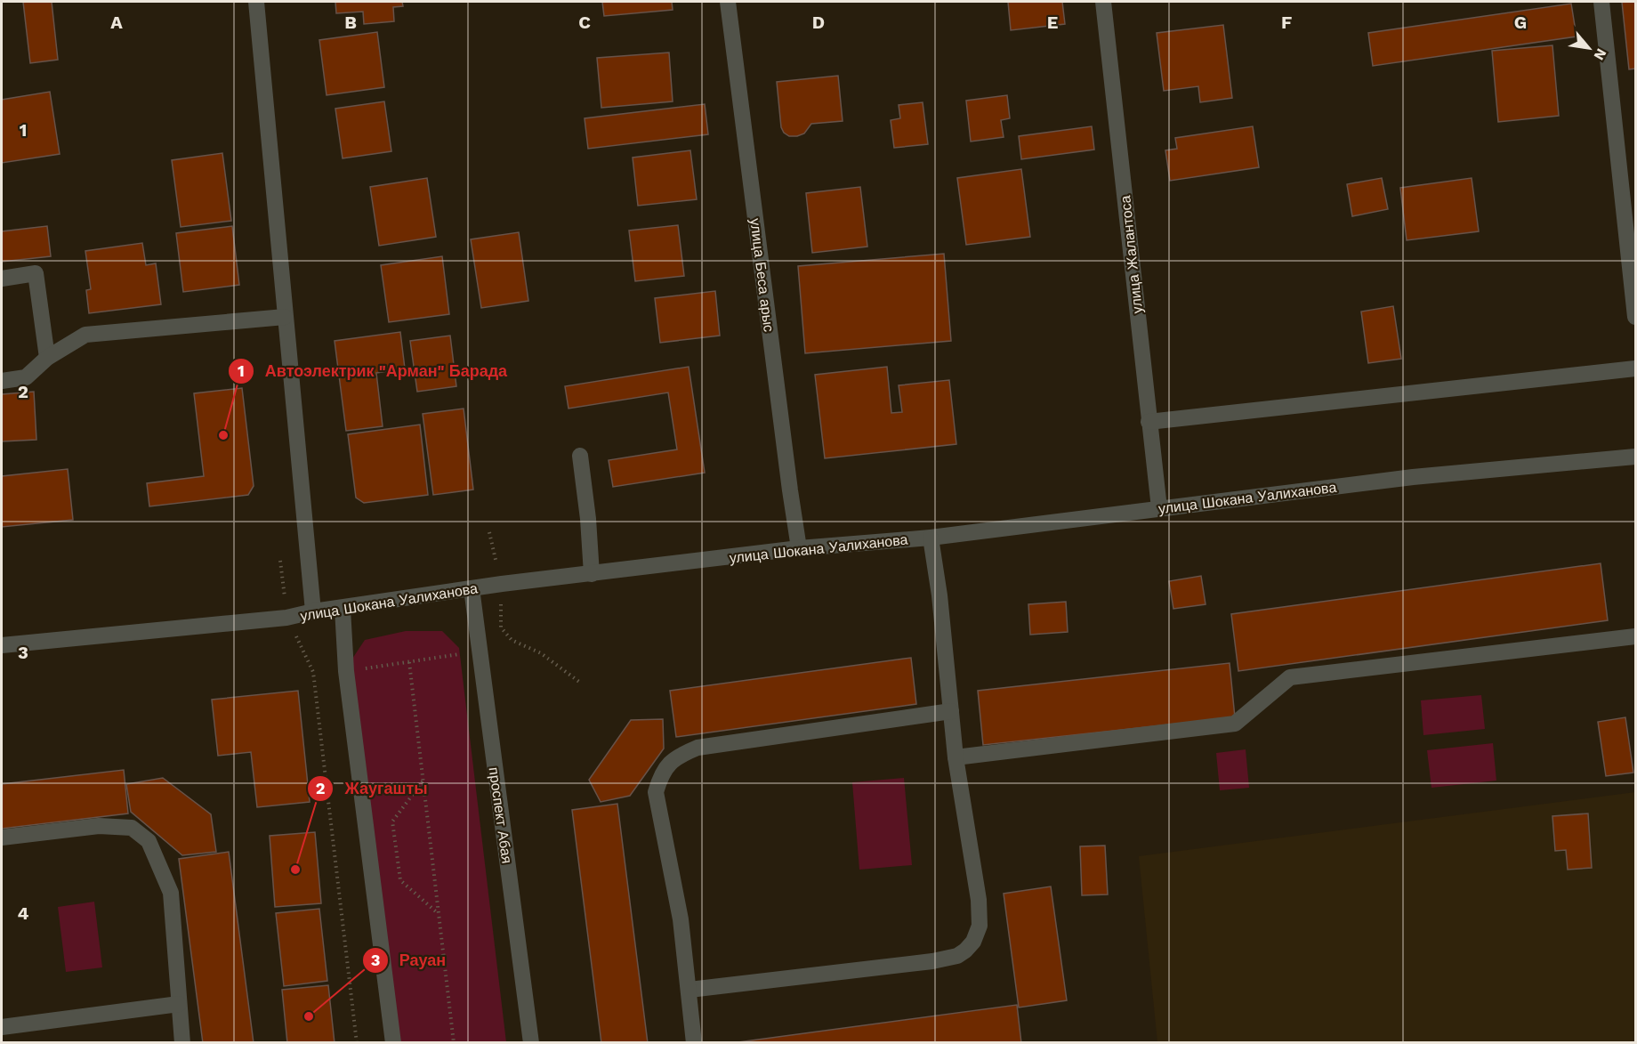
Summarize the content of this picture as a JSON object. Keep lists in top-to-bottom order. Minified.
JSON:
{"streets":{"street":["улица Жалантоса","улица Беса арыс","улица Шокана Уалиханова","проспект Абая"]},"crossings":[["улица Жалантоса","улица Шокана Уалиханова"],["улица Беса арыс","улица Шокана Уалиханова"],["улица Шокана Уалиханова","проспект Абая"]],"places":["Автоэлектрик \"Арман\" Барада","Жаугашты","Рауан"],"north":"bottom right","grid":{"columns":["A","B","C","D","E","F","G"],"rows":["1","2","3","4"]}}
